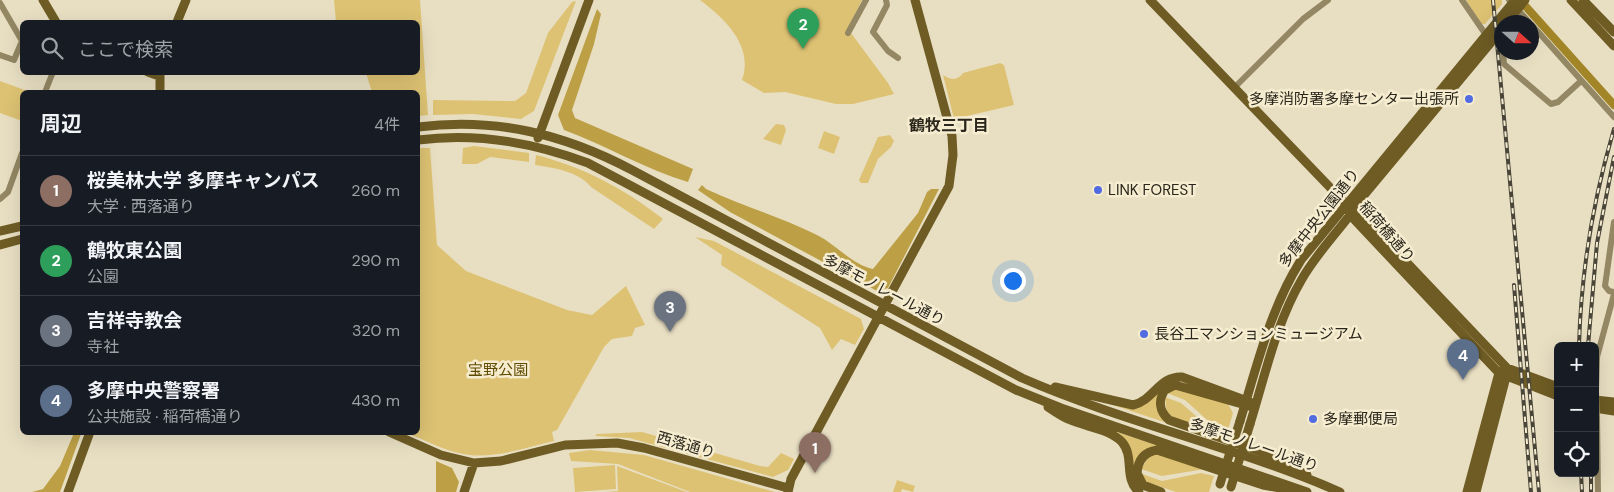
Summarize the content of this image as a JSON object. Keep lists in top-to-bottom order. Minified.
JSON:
{"streets":{"street":["多摩中央公園通り","稲荷橋通り","多摩モノレール通り","西落通り"]},"crossings":[["多摩中央公園通り","稲荷橋通り"],["多摩モノレール通り","西落通り"]],"districts":["鶴牧三丁目"],"parks":["宝野公園"],"places":["多摩消防署多摩センター出張所","LINK FOREST","長谷工マンションミュージアム","多摩郵便局"],"north":"right","page":{"pins":["2","3","4","1"],"search":"ここで検索","heading":["周辺","4件"],"list":[{"mark":"1","name":"桜美林大学 多摩キャンパス","note":"大学 · 西落通り","value":"260 m"},{"mark":"2","name":"鶴牧東公園","note":"公園","value":"290 m"},{"mark":"3","name":"吉祥寺教会","note":"寺社","value":"320 m"},{"mark":"4","name":"多摩中央警察署","note":"公共施設 · 稲荷橋通り","value":"430 m"}],"map_buttons":["+","−"]}}
